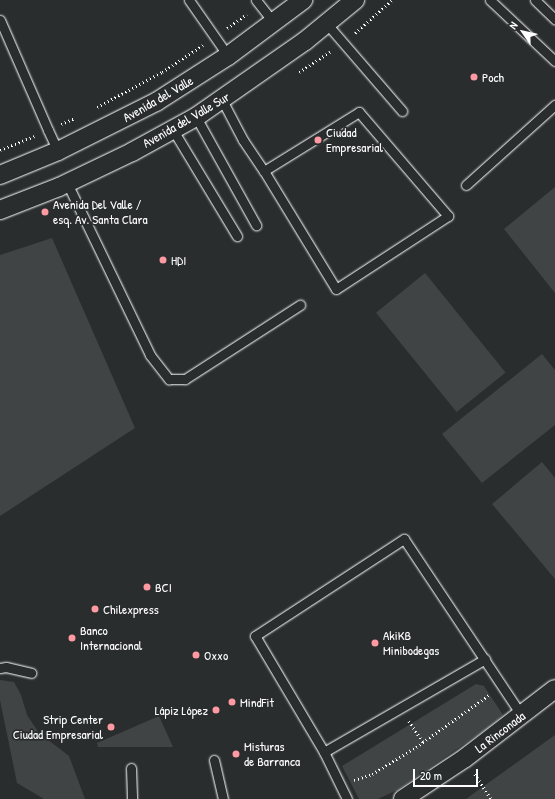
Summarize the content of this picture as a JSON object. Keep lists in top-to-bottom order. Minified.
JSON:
{"streets":{"street":["Avenida del Valle","Avenida del Valle Sur","La Rinconada"]},"places":["Poch","Ciudad Empresarial","Avenida Del Valle / esq. Av. Santa Clara","HDI","BCI","Chilexpress","Banco Internacional","AkiKB Minibodegas","Oxxo","MindFit","Lápiz López","Strip Center Ciudad Empresarial","Misturas de Barranca"],"scale_bar":"20 m","north":"top left"}
